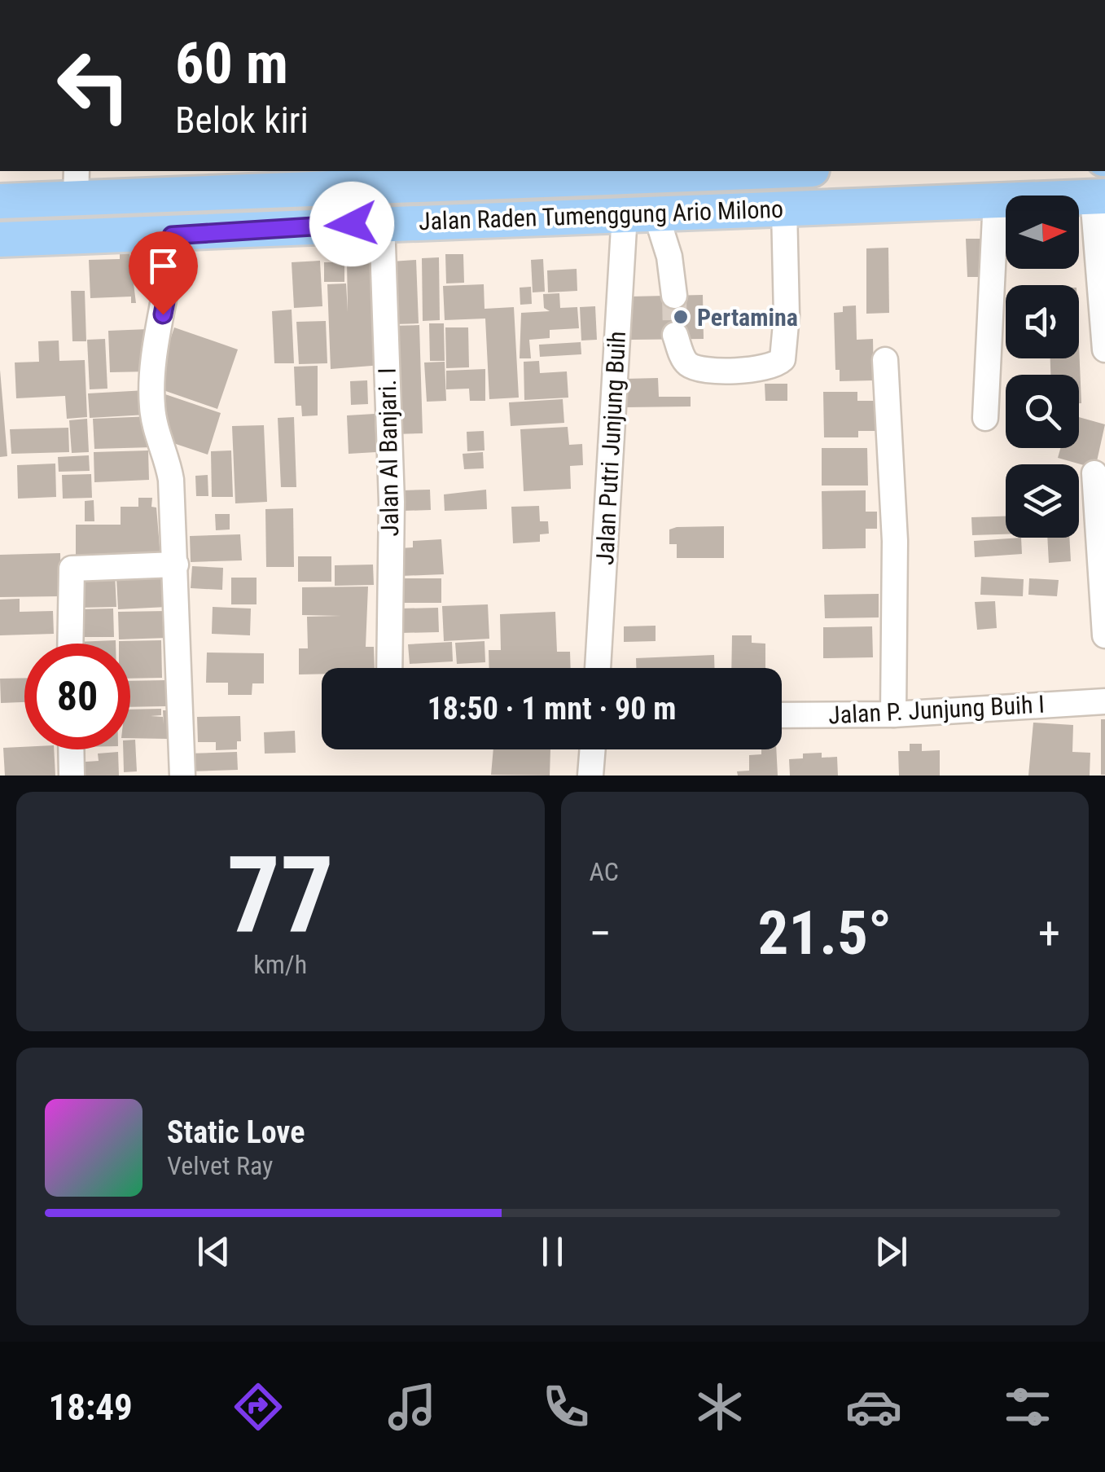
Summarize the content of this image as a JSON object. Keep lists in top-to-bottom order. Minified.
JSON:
{"streets":{"highway":["Jalan Raden Tumenggung Ario Milono"],"street":["Jalan Putri Junjung Buih","Jalan Al Banjari. I","Jalan P. Junjung Buih I"]},"crossings":[["Jalan Raden Tumenggung Ario Milono","Jalan Putri Junjung Buih"],["Jalan Raden Tumenggung Ario Milono","Jalan Al Banjari. I"]],"places":["Pertamina"],"north":"right","page":{"turn":["60 m","Belok kiri"],"limit":"80","trip":"18:50 · 1 mnt · 90 m","tile":[["77","km/h"],"AC"],"heat":["−","21.5°","+"],"song":["Static Love","Velvet Ray"],"tabs":"18:49"}}
